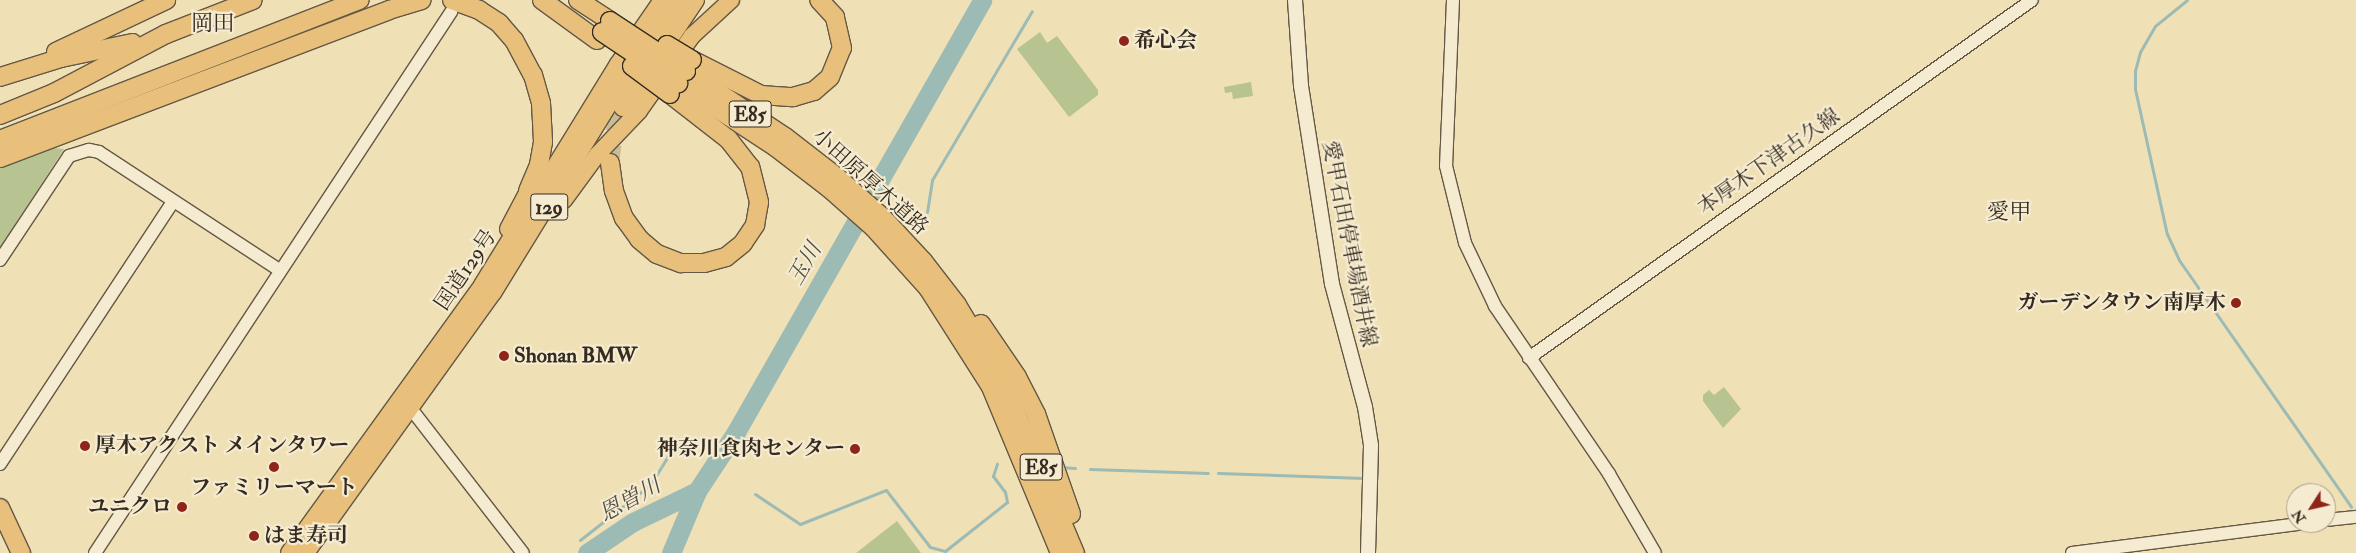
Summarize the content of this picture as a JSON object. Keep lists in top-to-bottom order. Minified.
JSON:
{"streets":{"highway":["E85","小田原厚木道路","129","国道129号"],"main road":["愛甲石田停車場酒井線"],"street":["本厚木下津古久線"]},"districts":["岡田","愛甲"],"water":["玉川","恩曽川"],"places":["希心会","ガーデンタウン南厚木","Shonan BMW","厚木アクスト メインタワー","神奈川食肉センター","ファミリーマート","ユニクロ","はま寿司"],"north":"bottom left"}
